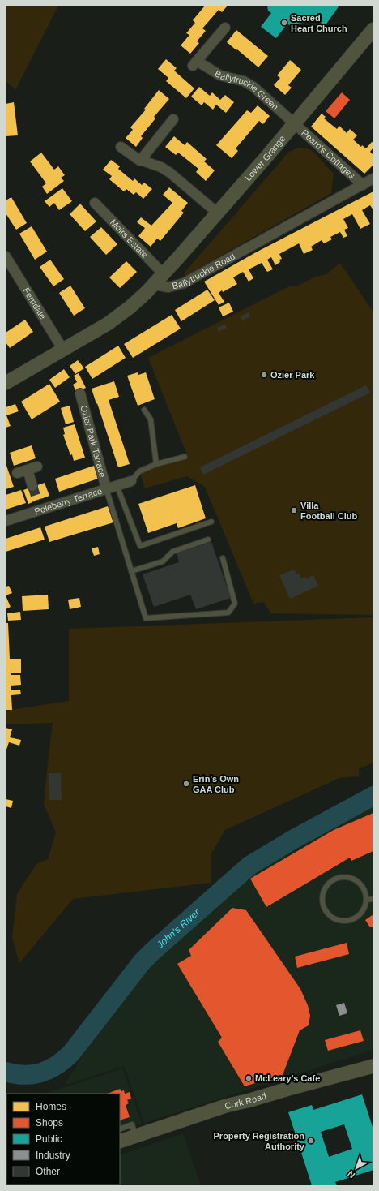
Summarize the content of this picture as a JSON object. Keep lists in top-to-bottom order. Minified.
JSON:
{"streets":{"main road":["Lower Grange","Cork Road"],"street":["Ballytruckle Green","Pearn's Cottages","Moirs Estate","Ballytruckle Road","Ferndale","Ozier Park Terrace","Poleberry Terrace"]},"crossings":[["Ballytruckle Green","Pearn's Cottages"],["Ballytruckle Green","Lower Grange"],["Pearn's Cottages","Lower Grange"],["Pearn's Cottages","Ballytruckle Road"],["Lower Grange","Moirs Estate"],["Lower Grange","Ballytruckle Road"],["Ozier Park Terrace","Poleberry Terrace"]],"water":["John's River"],"places":["Sacred Heart Church","Ozier Park","Villa Football Club","Erin's Own GAA Club","McLeary's Cafe","Property Registration Authority"],"legend":["Homes","Shops","Public","Industry","Other"],"north":"bottom left"}
